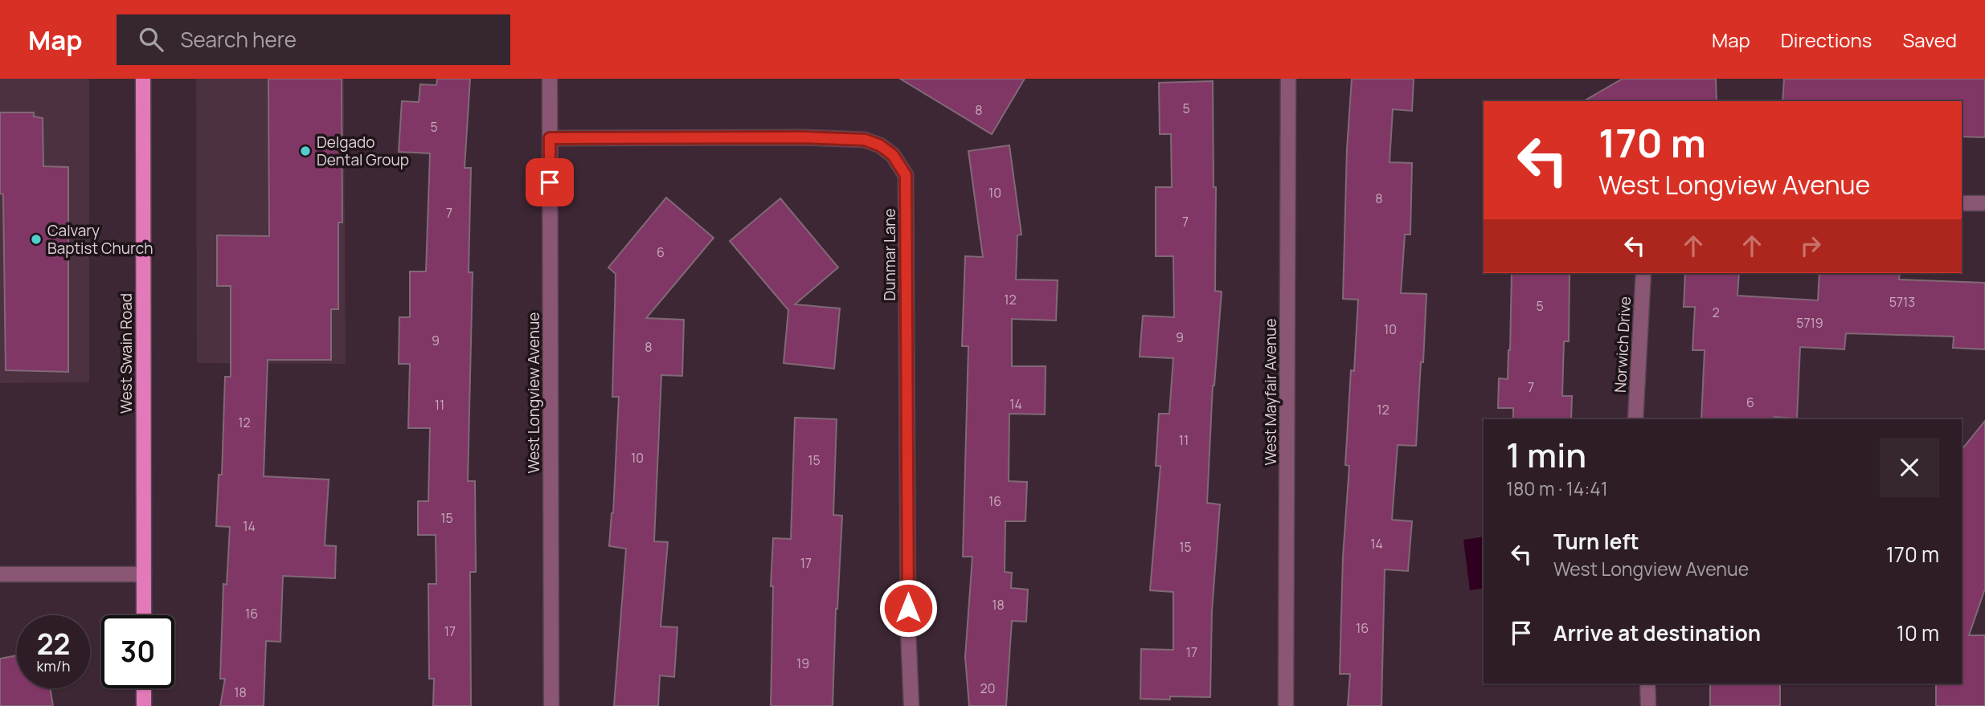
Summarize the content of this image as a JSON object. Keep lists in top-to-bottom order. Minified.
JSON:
{"streets":{"main road":["West Swain Road"],"street":["Dunmar Lane","Norwich Drive","West Mayfair Avenue","West Longview Avenue"]},"crossings":[["Dunmar Lane","West Longview Avenue"]],"places":["Delgado Dental Group","Calvary Baptist Church"],"house_numbers":["5","8","5","10","8","7","7","6","12","5713","5","2","5719","10","9","9","8","7","6","14","11","12","12","11","10","15","16","15","14","14","15","17","18","16","16","17","17","19","20","18"],"page":{"header":"Map","search":"Search here","nav":["Map","Directions","Saved"],"turn":["170 m","West Longview Avenue"],"heading":["1 min","180 m · 14:41"],"list":[{"name":"Turn left","note":"West Longview Avenue","value":"170 m"},{"name":"Arrive at destination","value":"10 m"}],"speed":"22 km/h","limit":"30"}}
